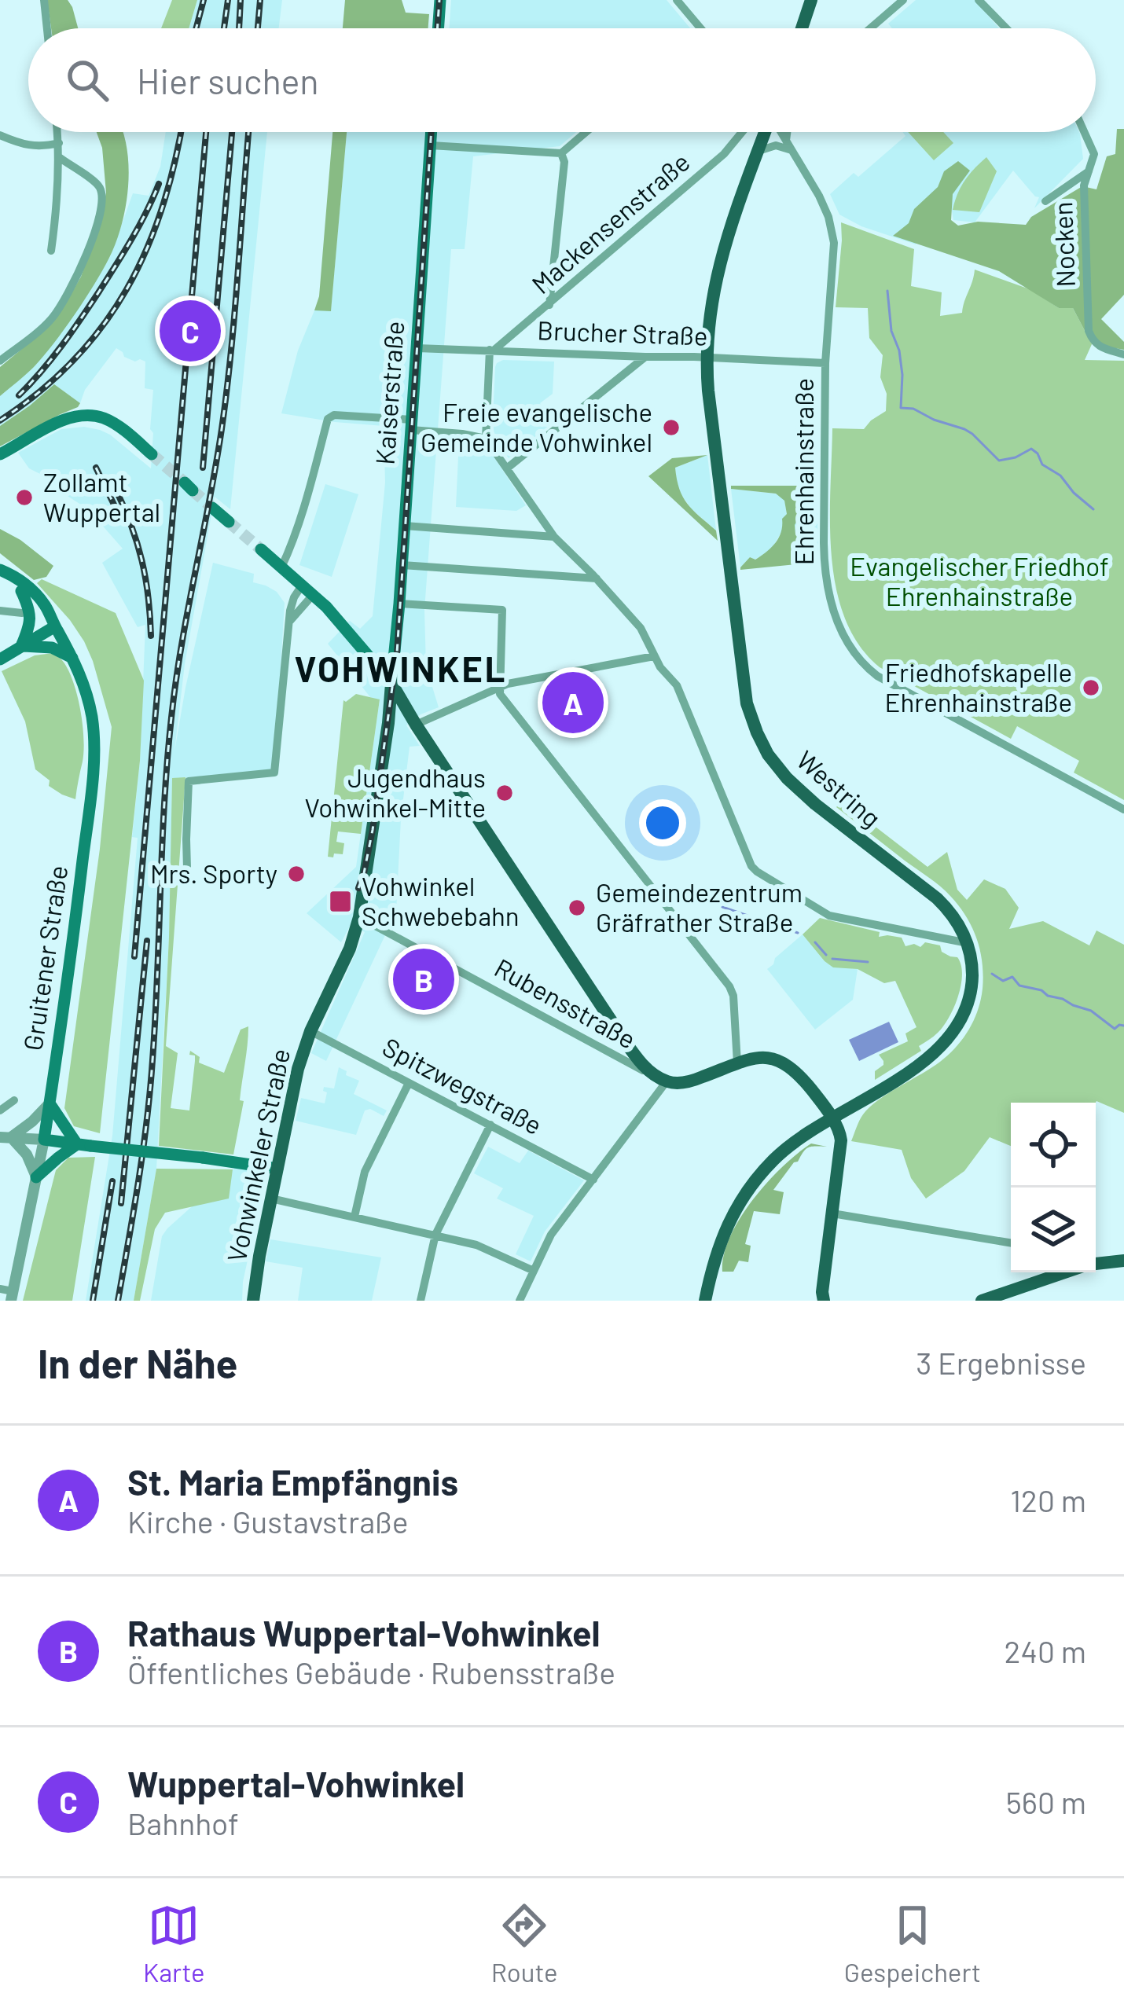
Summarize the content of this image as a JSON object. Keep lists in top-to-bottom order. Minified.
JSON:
{"streets":{"main road":["Kaiserstraße","Westring","Gruitener Straße","Vohwinkeler Straße"],"street":["Mackensenstraße","Nocken","Brucher Straße","Ehrenhainstraße","Rubensstraße","Spitzwegstraße"]},"crossings":[["Mackensenstraße","Brucher Straße"],["Brucher Straße","Kaiserstraße"],["Brucher Straße","Ehrenhainstraße"],["Brucher Straße","Westring"],["Kaiserstraße","Vohwinkeler Straße"],["Rubensstraße","Vohwinkeler Straße"],["Spitzwegstraße","Vohwinkeler Straße"]],"districts":["VOHWINKEL"],"parks":["Evangelischer Friedhof Ehrenhainstraße"],"places":{"other":["Freie evangelische Gemeinde Vohwinkel","Zollamt Wuppertal","Friedhofskapelle Ehrenhainstraße","Jugendhaus Vohwinkel-Mitte","Mrs. Sporty","Gemeindezentrum Gräfrather Straße"],"transit":["Vohwinkel Schwebebahn"]},"page":{"search":"Hier suchen","pins":["C","A","B"],"heading":["In der Nähe","3 Ergebnisse"],"list":[{"mark":"A","name":"St. Maria Empfängnis","note":"Kirche · Gustavstraße","value":"120 m"},{"mark":"B","name":"Rathaus Wuppertal-Vohwinkel","note":"Öffentliches Gebäude · Rubensstraße","value":"240 m"},{"mark":"C","name":"Wuppertal-Vohwinkel","note":"Bahnhof","value":"560 m"}],"nav":["Karte","Route","Gespeichert"]}}
